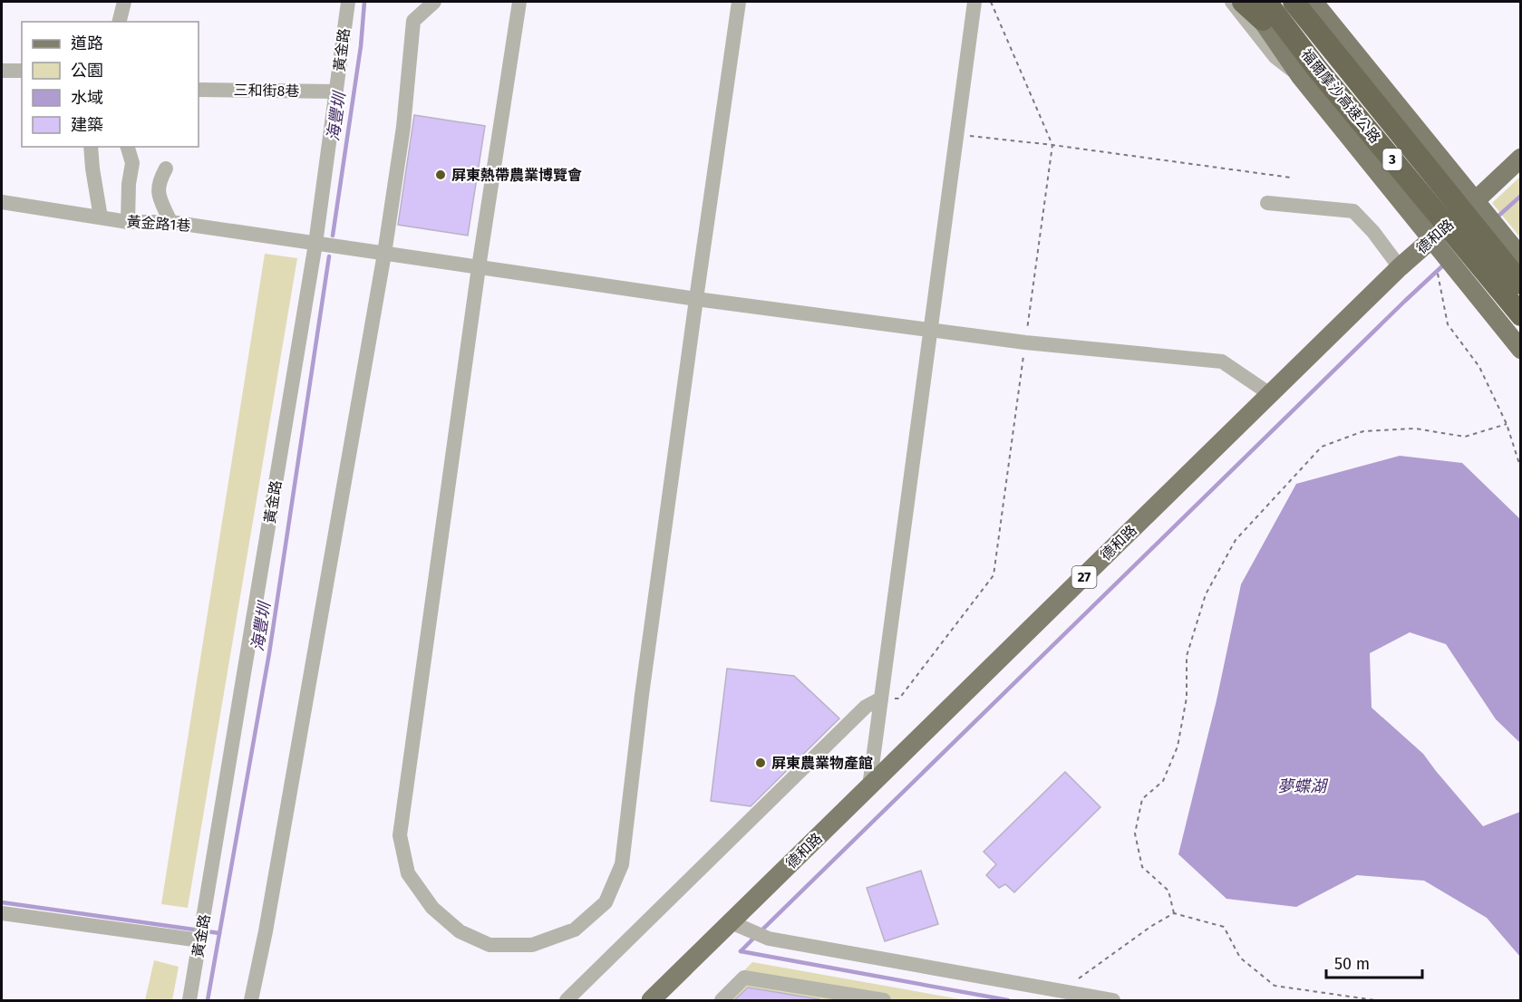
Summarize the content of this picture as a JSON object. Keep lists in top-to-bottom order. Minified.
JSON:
{"streets":{"highway":["福爾摩沙高速公路","3"],"main road":["德和路","27"],"street":["黃金路","三和街8巷","黃金路1巷"]},"crossings":[["黃金路","三和街8巷"],["黃金路","黃金路1巷"],["黃金路1巷","德和路"]],"water":["海豐圳","夢蝶湖"],"places":["屏東熱帶農業博覽會","屏東農業物產館"],"legend":["道路","公園","水域","建築"],"scale_bar":"50 m"}
